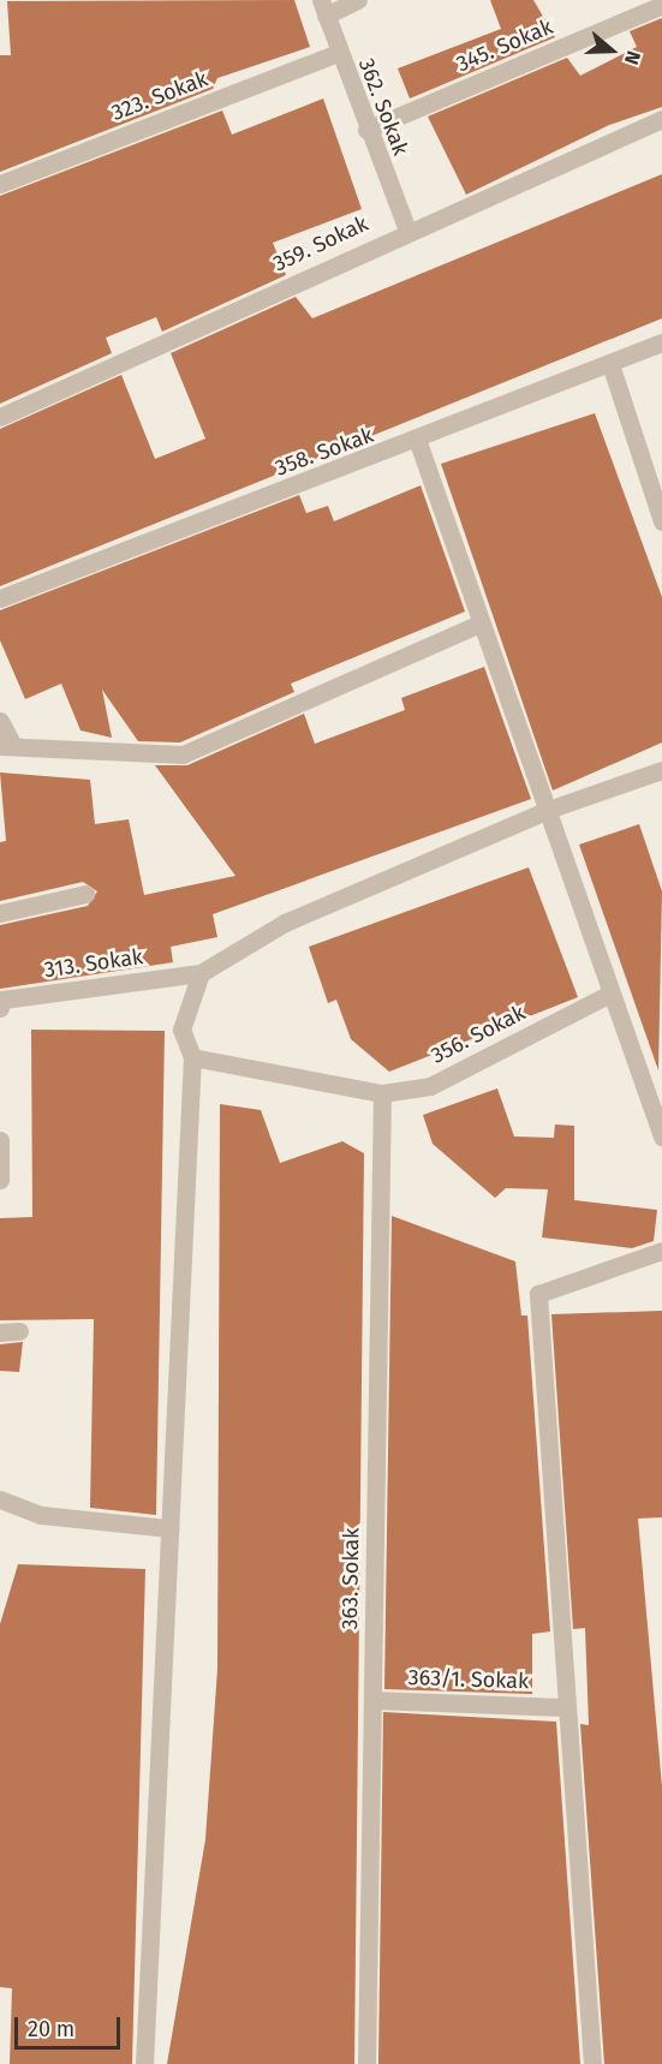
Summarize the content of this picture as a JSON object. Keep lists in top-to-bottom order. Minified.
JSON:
{"streets":{"street":["345. Sokak","323. Sokak","362. Sokak","359. Sokak","358. Sokak","313. Sokak","356. Sokak","363. Sokak","363/1. Sokak"]},"crossings":[["345. Sokak","362. Sokak"],["323. Sokak","362. Sokak"],["362. Sokak","359. Sokak"],["356. Sokak","363. Sokak"],["363. Sokak","363/1. Sokak"]],"scale_bar":"20 m","north":"right"}
